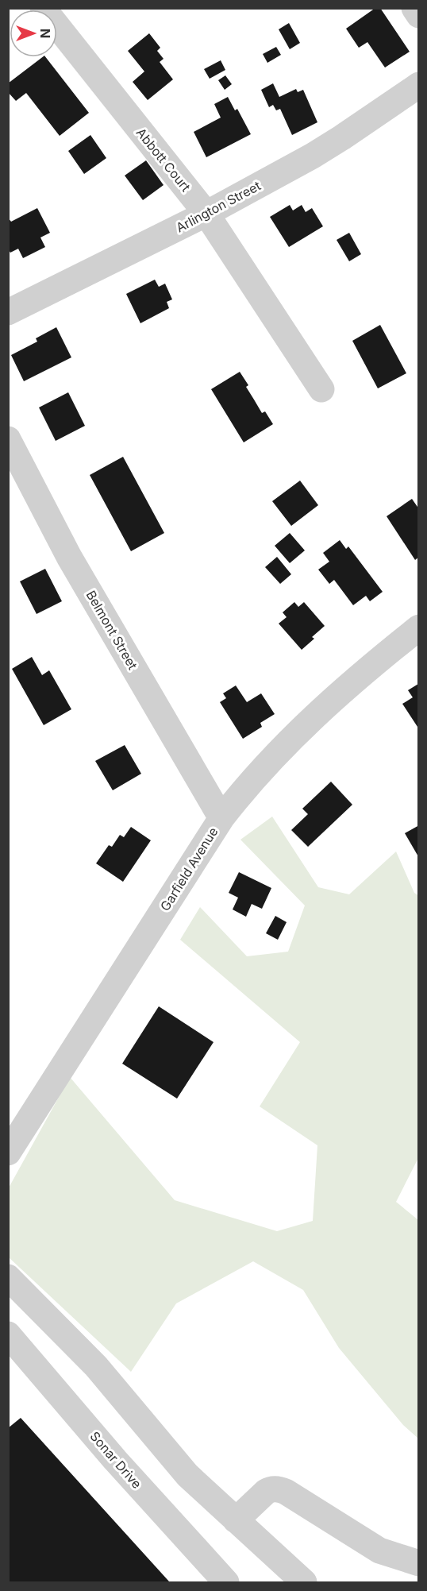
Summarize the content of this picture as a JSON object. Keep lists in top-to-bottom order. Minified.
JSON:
{"streets":{"street":["Abbott Court","Arlington Street","Belmont Street","Garfield Avenue","Sonar Drive"]},"crossings":[["Abbott Court","Arlington Street"],["Belmont Street","Garfield Avenue"]],"north":"right"}
